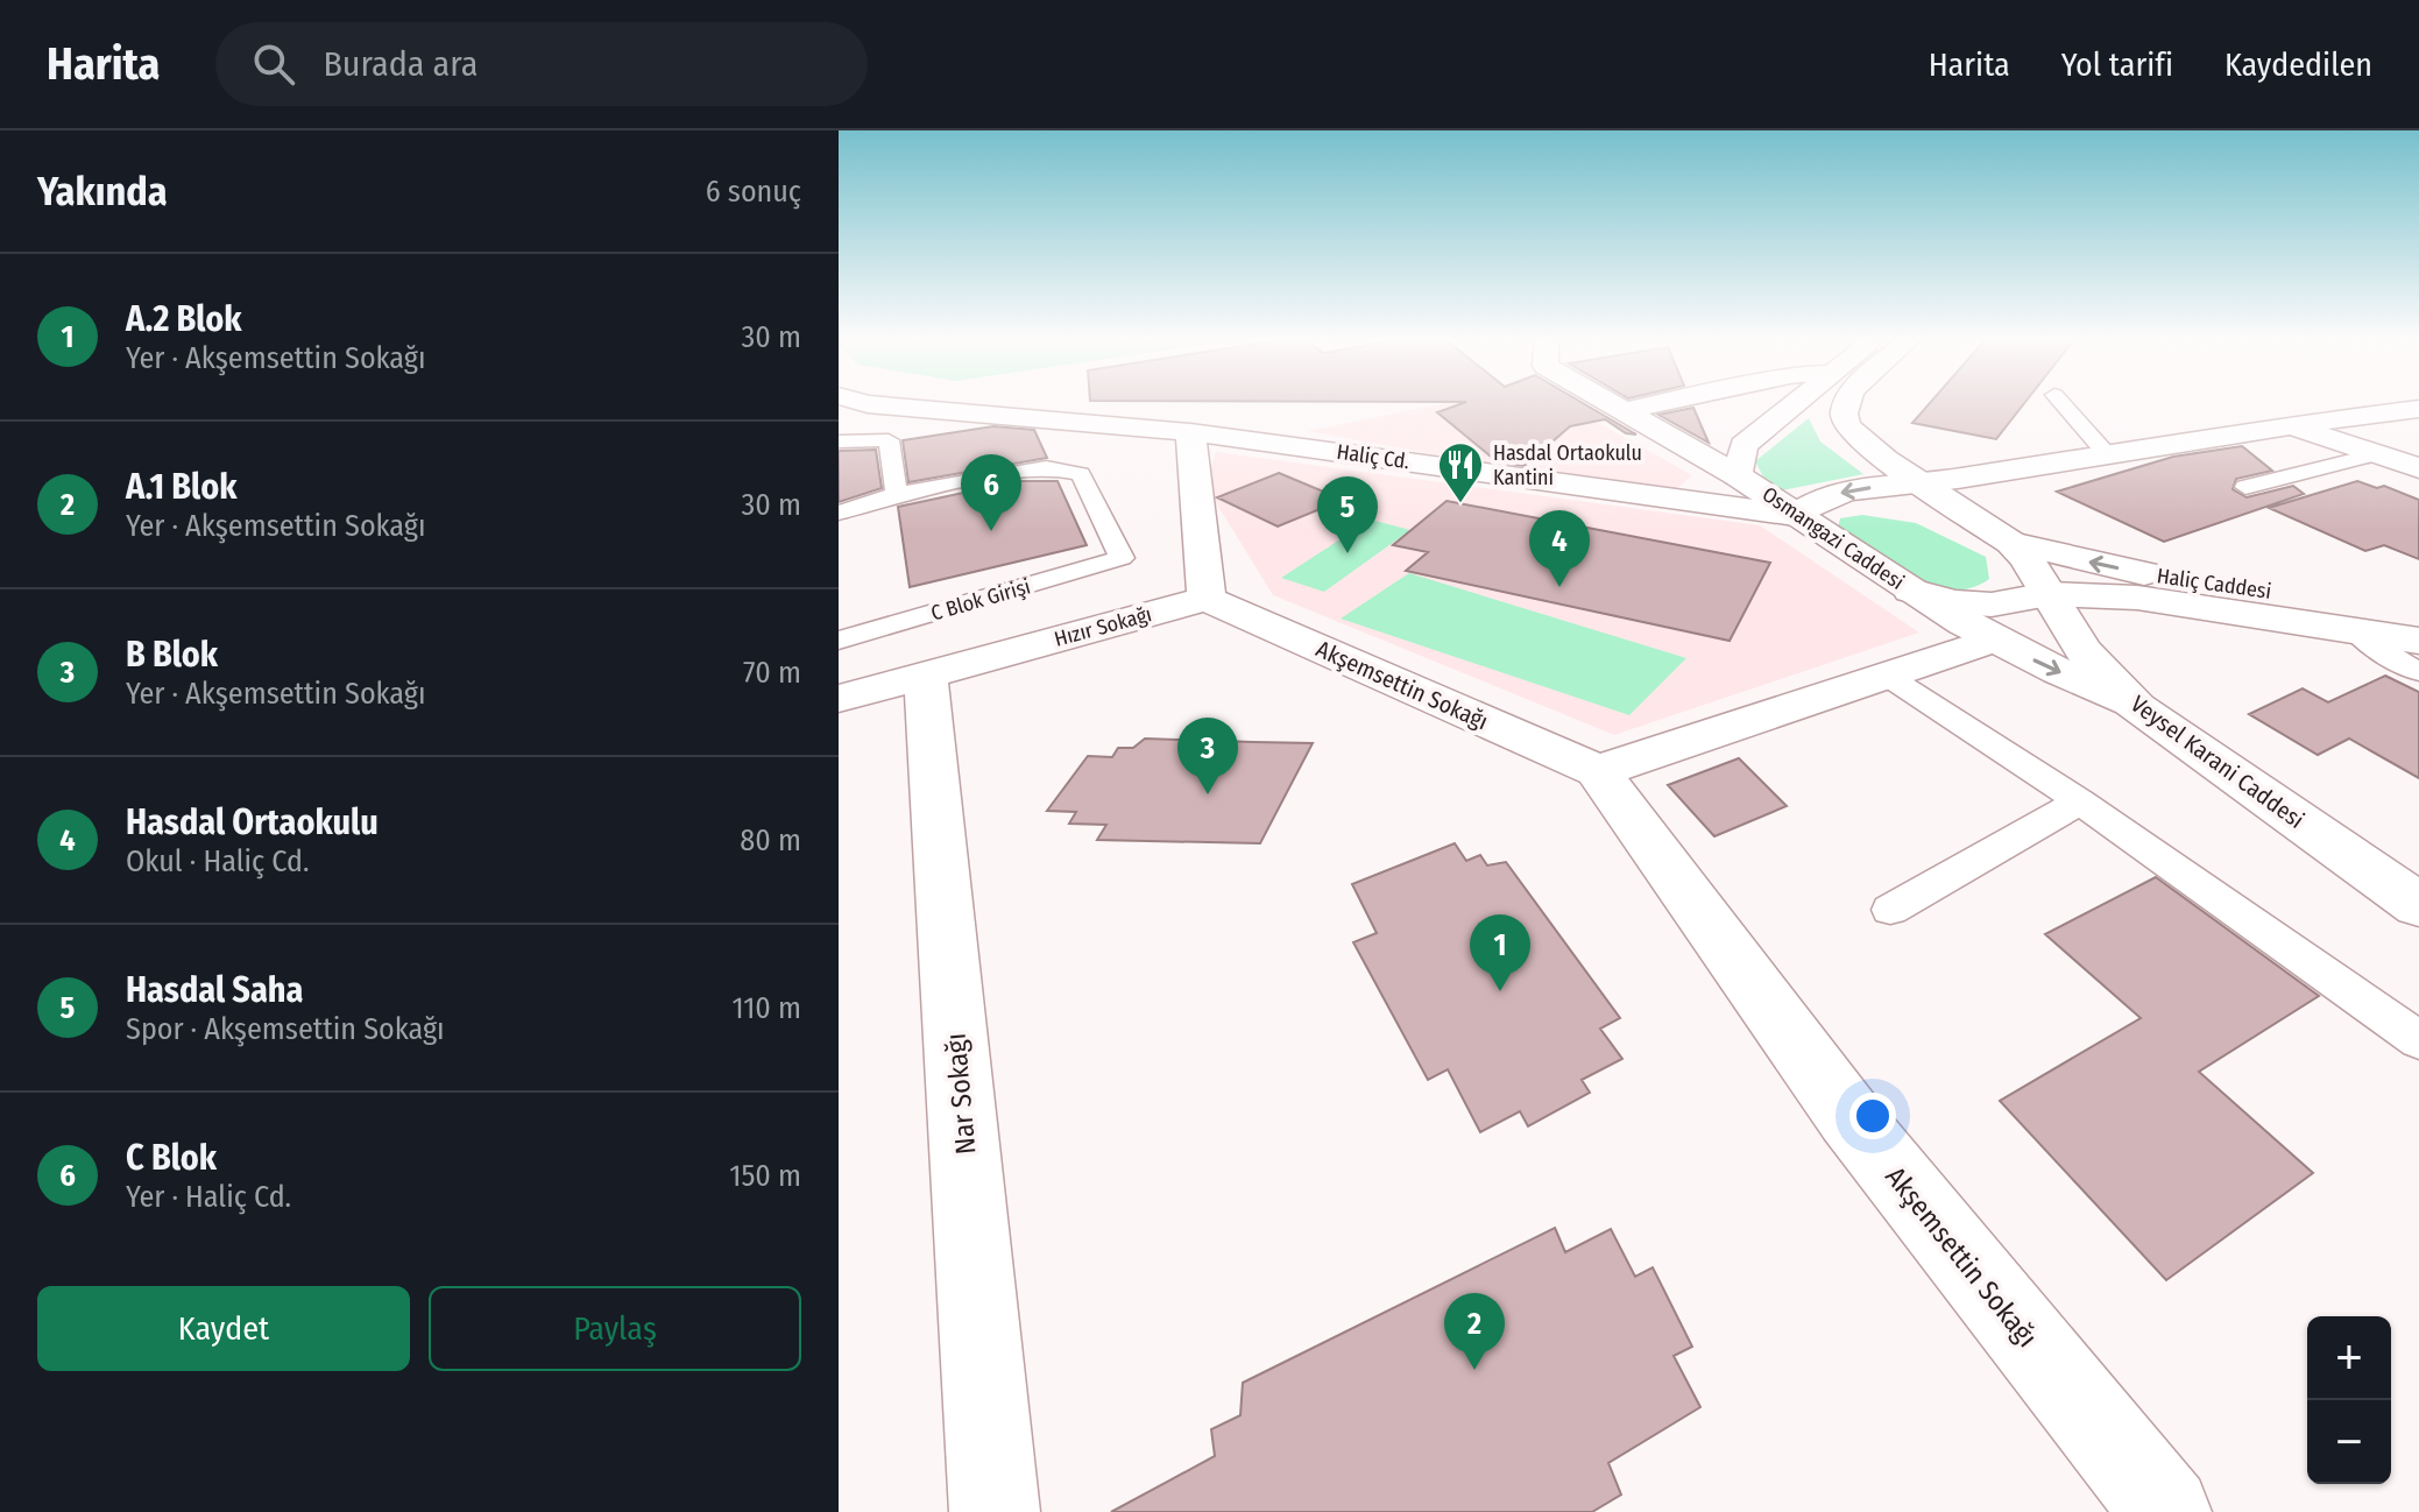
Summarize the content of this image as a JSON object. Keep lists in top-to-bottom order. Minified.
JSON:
{"streets":{"street":["Haliç Cd.","Osmangazi Caddesi","Haliç Caddesi","Hızır Sokağı","Akşemsettin Sokağı","Veysel Karani Caddesi","Nar Sokağı"],"lane":["C Blok Girişi"]},"crossings":[["Haliç Cd.","Osmangazi Caddesi"],["Osmangazi Caddesi","Haliç Caddesi"],["Osmangazi Caddesi","Veysel Karani Caddesi"],["Haliç Caddesi","Veysel Karani Caddesi"],["Hızır Sokağı","Akşemsettin Sokağı"],["Hızır Sokağı","Nar Sokağı"]],"places":{"restaurant":["Hasdal Ortaokulu Kantini"]},"page":{"header":"Harita","search":"Burada ara","nav":["Harita","Yol tarifi","Kaydedilen"],"heading":["Yakında","6 sonuç"],"list":[{"mark":"1","name":"A.2 Blok","note":"Yer · Akşemsettin Sokağı","value":"30 m"},{"mark":"2","name":"A.1 Blok","note":"Yer · Akşemsettin Sokağı","value":"30 m"},{"mark":"3","name":"B Blok","note":"Yer · Akşemsettin Sokağı","value":"70 m"},{"mark":"4","name":"Hasdal Ortaokulu","note":"Okul · Haliç Cd.","value":"80 m"},{"mark":"5","name":"Hasdal Saha","note":"Spor · Akşemsettin Sokağı","value":"110 m"},{"mark":"6","name":"C Blok","note":"Yer · Haliç Cd.","value":"150 m"}],"pins":["6","5","4","3","1","2"],"buttons":["Kaydet","Paylaş"],"map_buttons":["+","−"]}}
